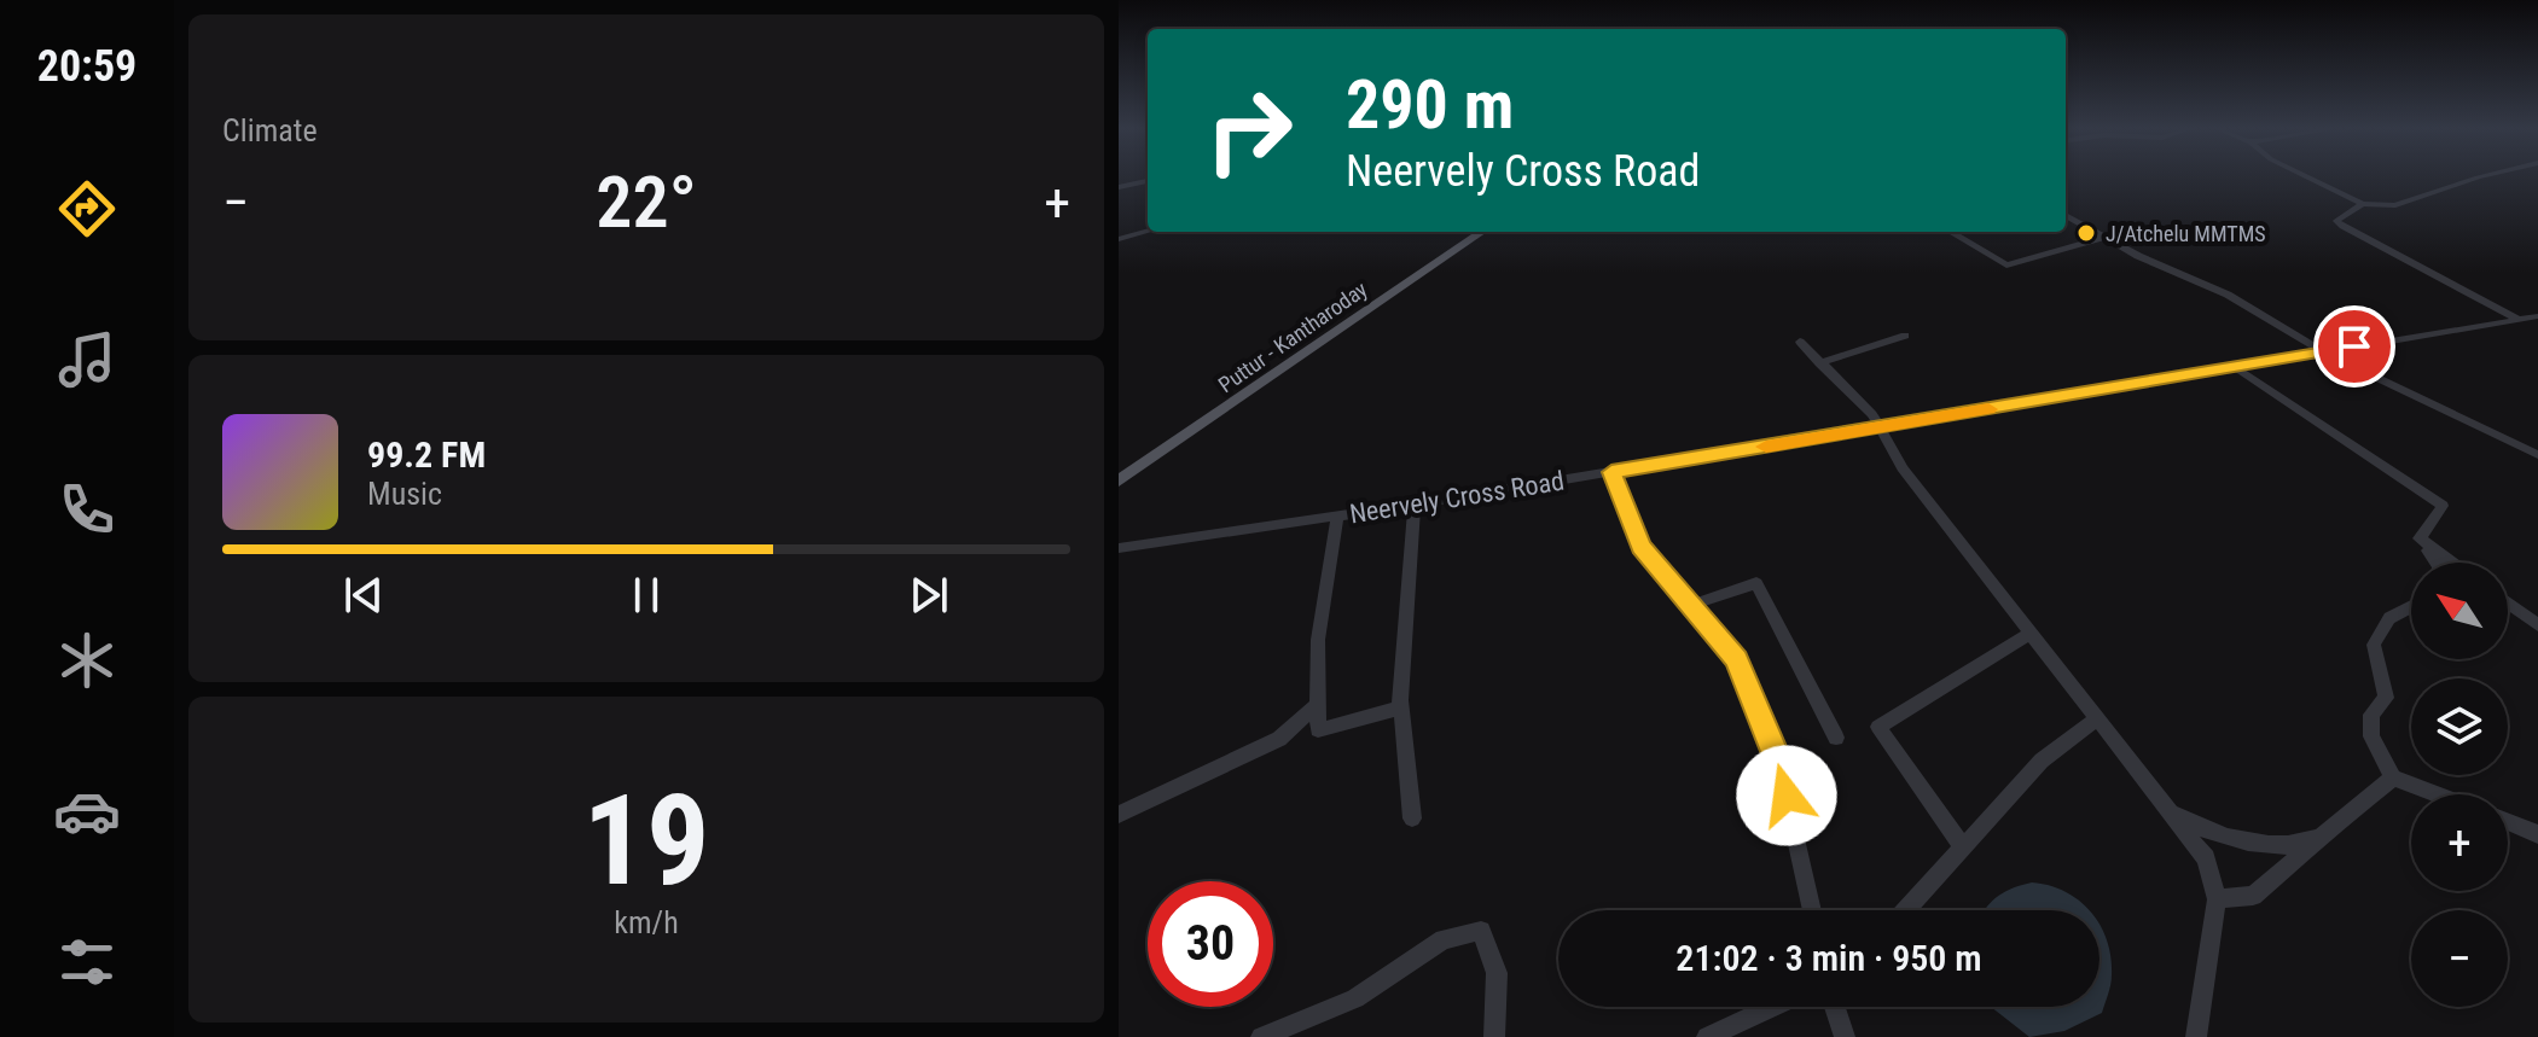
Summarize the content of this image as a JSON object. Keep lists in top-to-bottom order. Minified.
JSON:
{"streets":{"main road":["Puttur - Kantharoday"],"street":["Neervely Cross Road"]},"places":["J/Atchelu MMTMS"],"north":"top left","page":{"tabs":"20:59","tile":["Climate",["19","km/h"]],"turn":["290 m","Neervely Cross Road"],"heat":["−","22°","+"],"song":["99.2 FM","Music"],"map_buttons":["+","−"],"limit":"30","trip":"21:02 · 3 min · 950 m"}}
